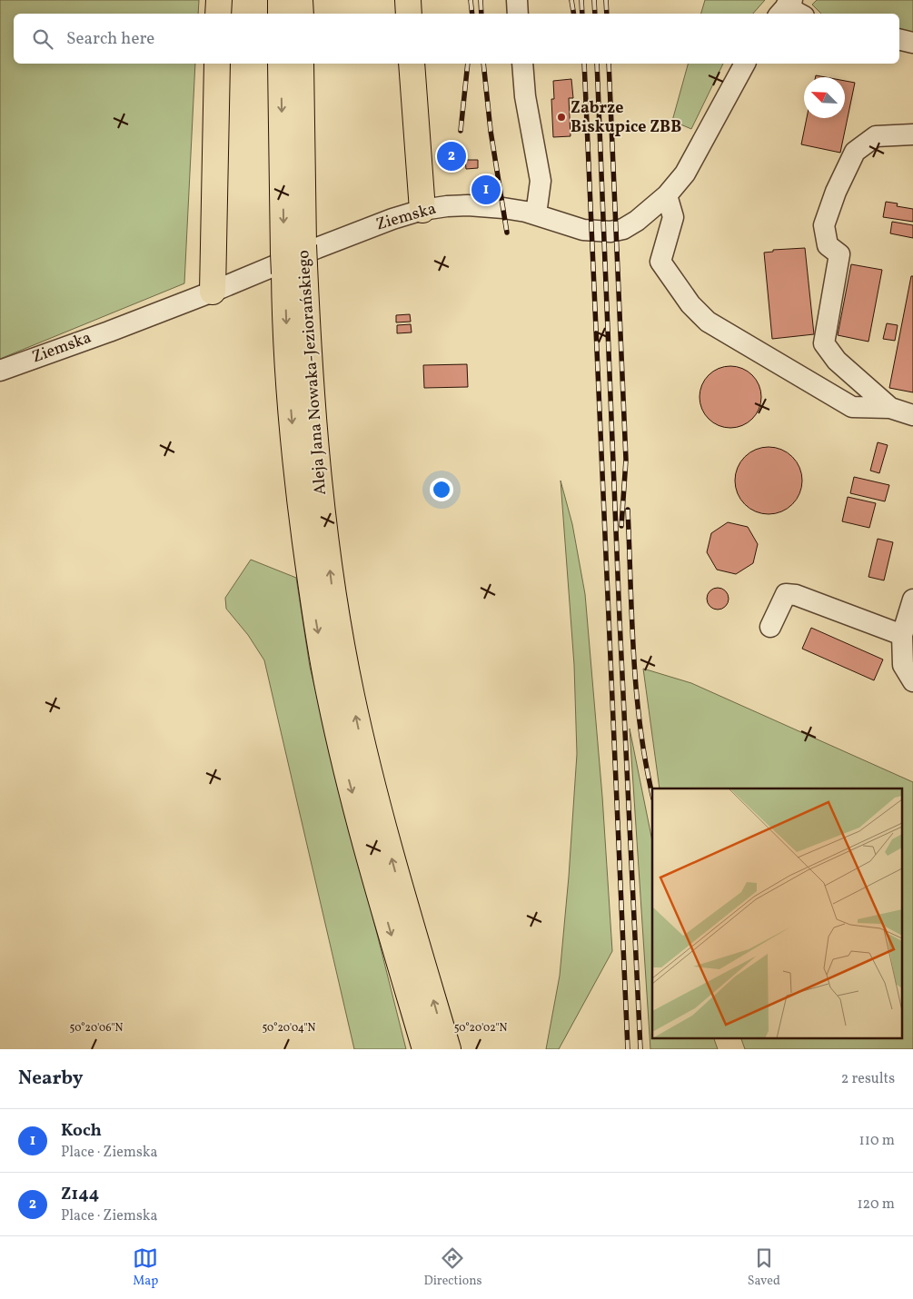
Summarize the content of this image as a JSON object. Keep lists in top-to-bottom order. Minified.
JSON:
{"streets":{"main road":["Aleja Jana Nowaka-Jeziorańskiego"],"street":["Ziemska"]},"places":["Zabrze Biskupice ZBB"],"north":"top left","page":{"search":"Search here","pins":["2","1"],"heading":["Nearby","2 results"],"list":[{"mark":"1","name":"Koch","note":"Place · Ziemska","value":"110 m"},{"mark":"2","name":"Z144","note":"Place · Ziemska","value":"120 m"}],"nav":["Map","Directions","Saved"]},"coordinates":["50°20'06\"N","50°20'04\"N","50°20'02\"N"]}
